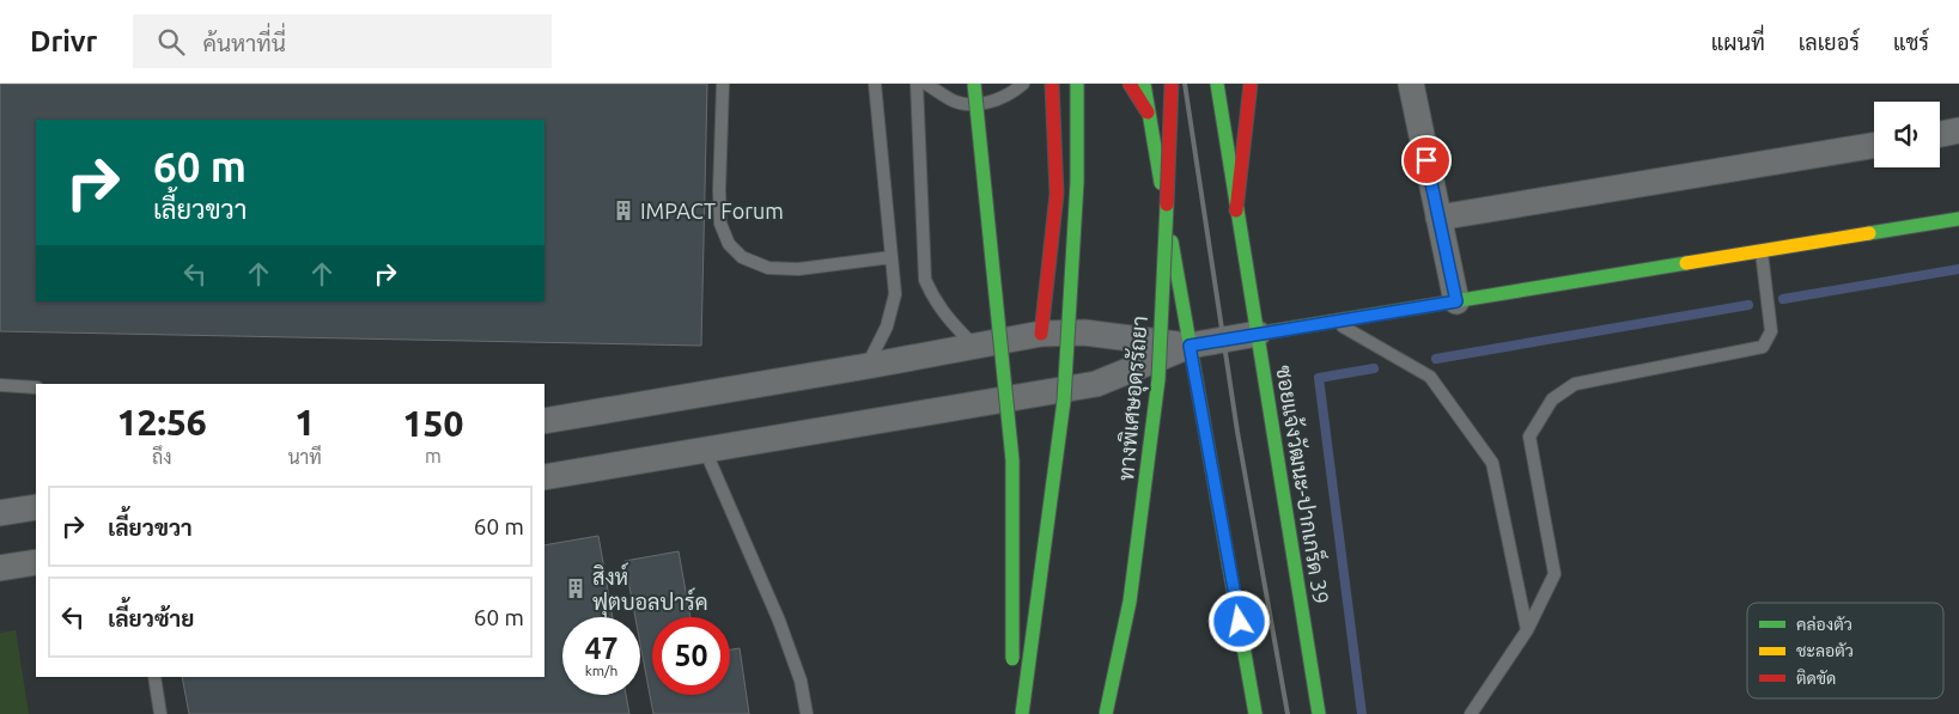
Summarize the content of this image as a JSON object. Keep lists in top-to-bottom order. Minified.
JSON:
{"streets":{"main road":["ทางพิเศษอุดรรัถยา","ซอยแจ้งวัฒนะ-ปากเกร็ด 39"]},"places":{"building":["IMPACT Forum","สิงห์ ฟุตบอลปาร์ค"]},"legend":["คล่องตัว","ชะลอตัว","ติดขัด"],"page":{"header":"Drivr","search":"ค้นหาที่นี่","nav":["แผนที่","เลเยอร์","แชร์"],"turn":["60 m","เลี้ยวขวา"],"eta":["12:56","ถึง","1","นาที","150","m"],"list":[{"name":"เลี้ยวขวา","value":"60 m"},{"name":"เลี้ยวซ้าย","value":"60 m"}],"speed":"47 km/h","limit":"50"}}
